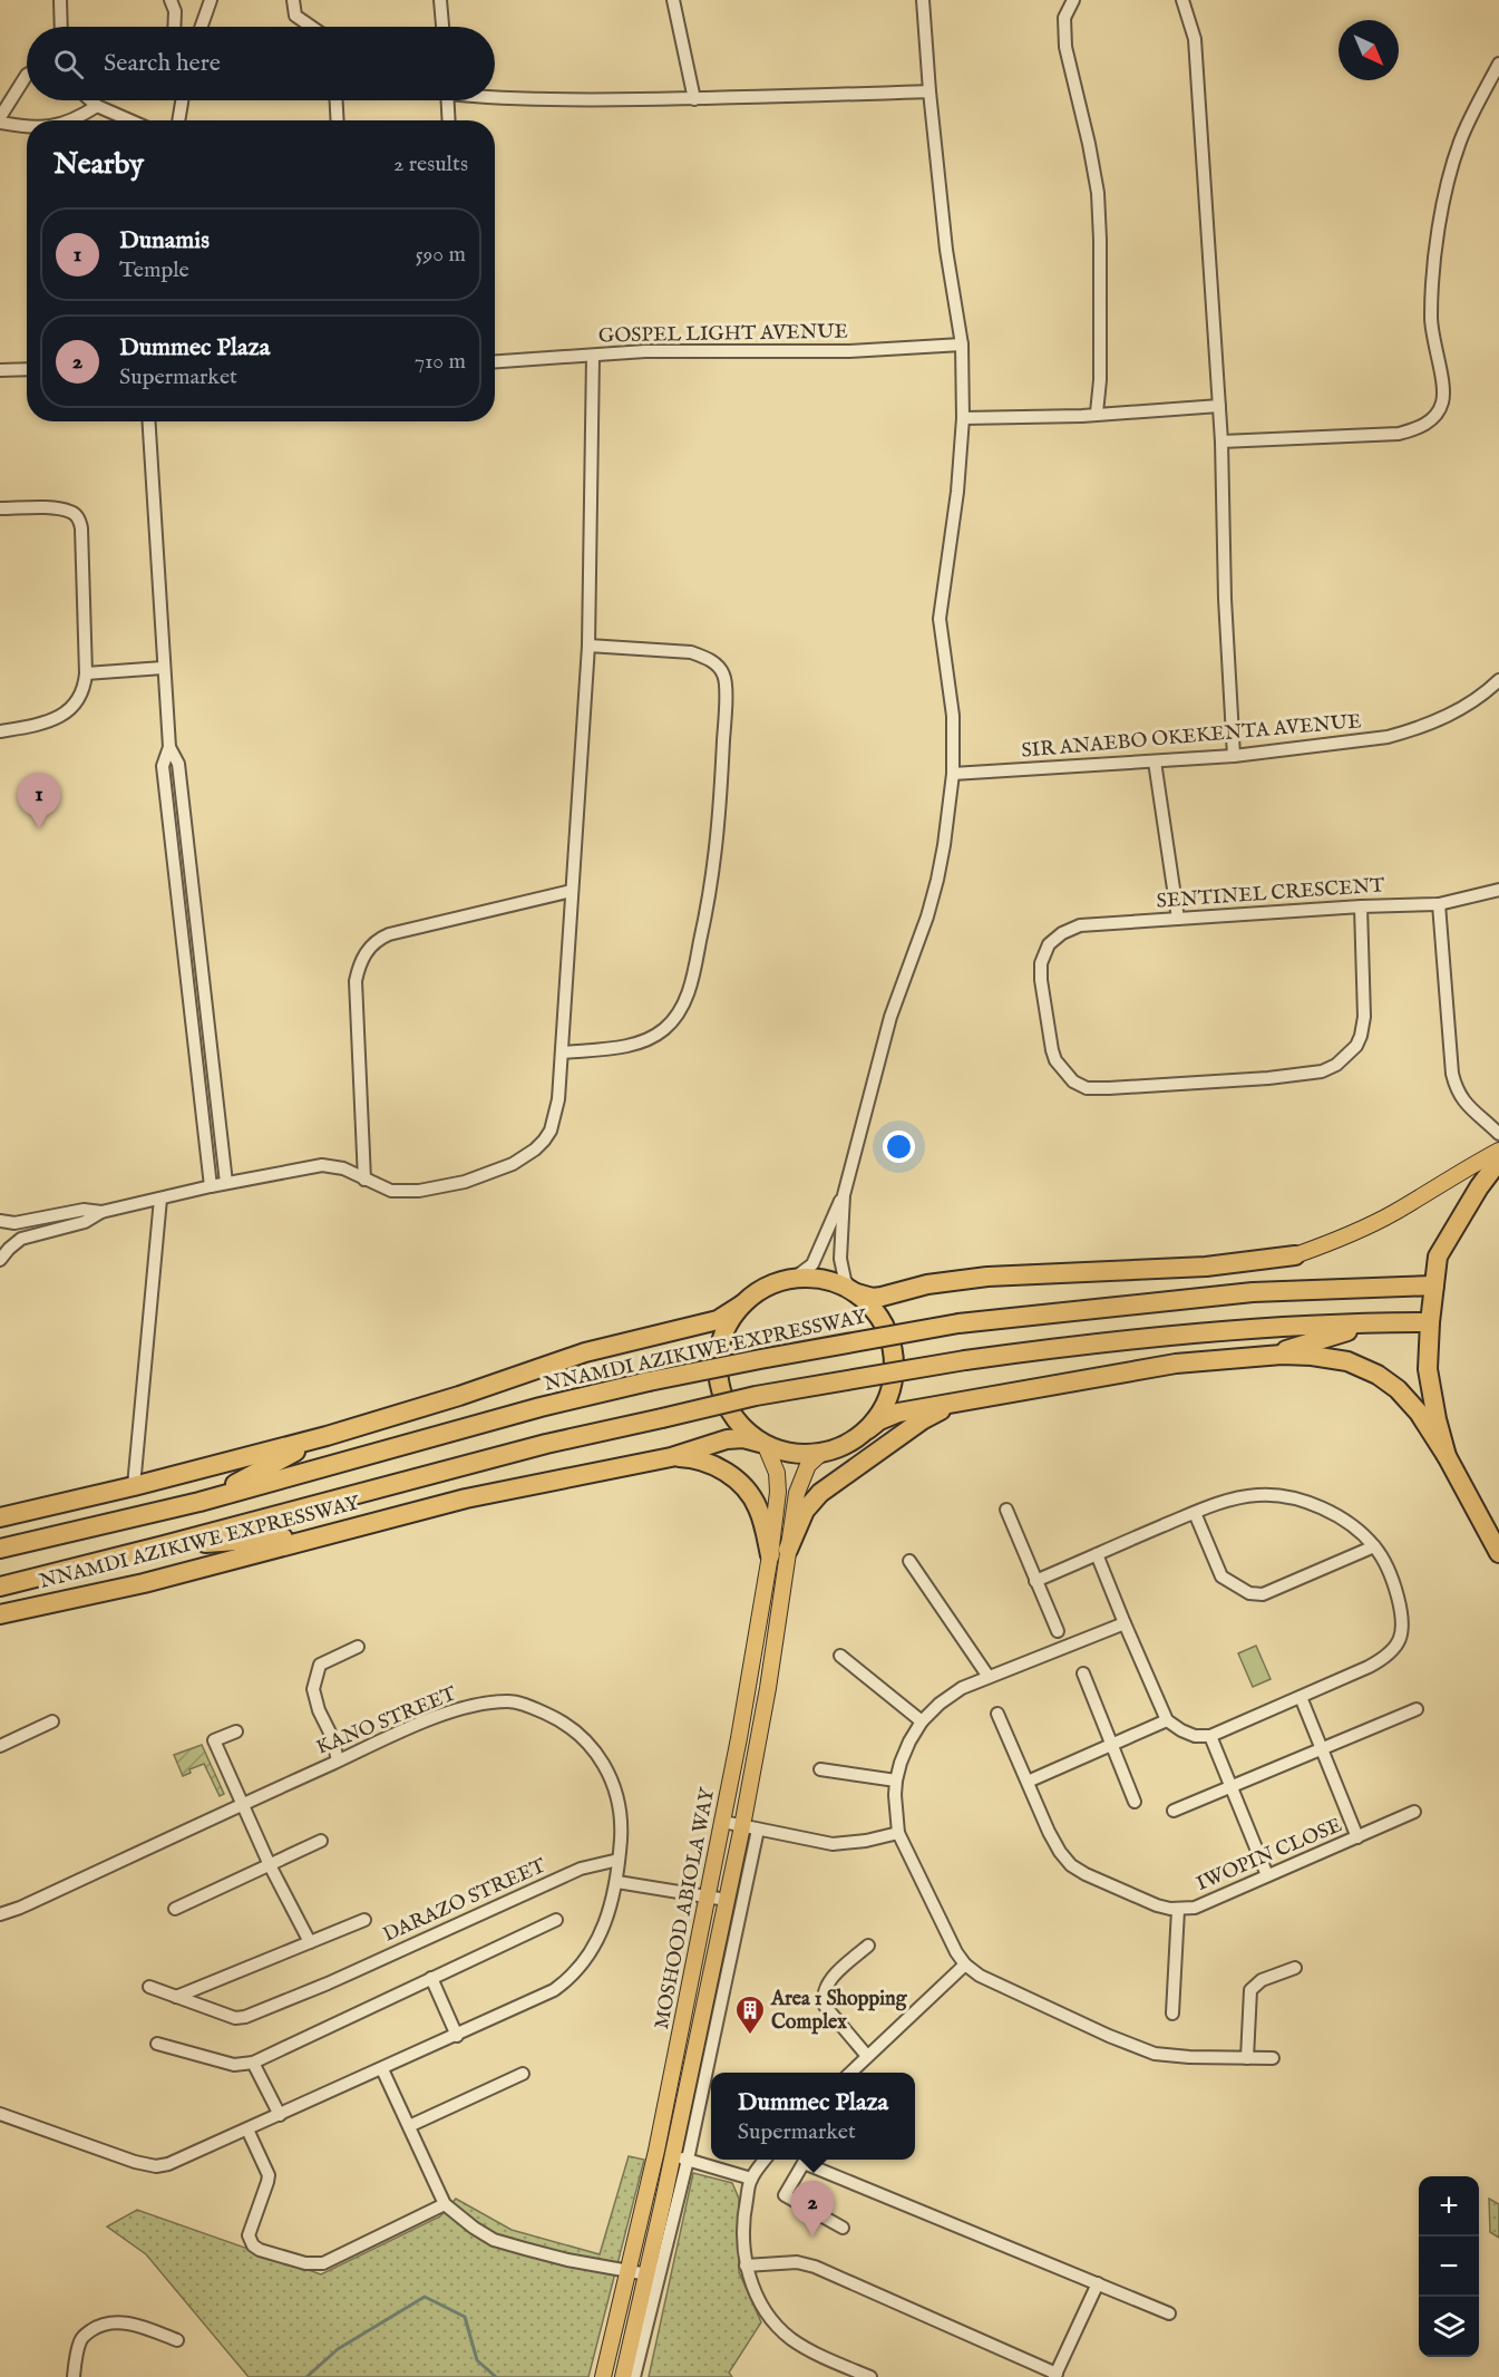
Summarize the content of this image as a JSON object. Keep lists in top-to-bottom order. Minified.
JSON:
{"streets":{"highway":["NNAMDI AZIKIWE EXPRESSWAY"],"main road":["MOSHOOD ABIOLA WAY"],"street":["GOSPEL LIGHT AVENUE","SIR ANAEBO OKEKENTA AVENUE","SENTINEL CRESCENT","KANO STREET","IWOPIN CLOSE","DARAZO STREET"]},"crossings":[["NNAMDI AZIKIWE EXPRESSWAY","MOSHOOD ABIOLA WAY"],["KANO STREET","DARAZO STREET"]],"places":{"building":["Area 1 Shopping Complex"]},"north":"bottom right","page":{"search":"Search here","heading":["Nearby","2 results"],"list":[{"mark":"1","name":"Dunamis","note":"Temple","value":"590 m"},{"mark":"2","name":"Dummec Plaza","note":"Supermarket","value":"710 m"}],"pins":["1","2"],"popup":["Dummec Plaza","Supermarket"],"map_buttons":["+","−"]}}
